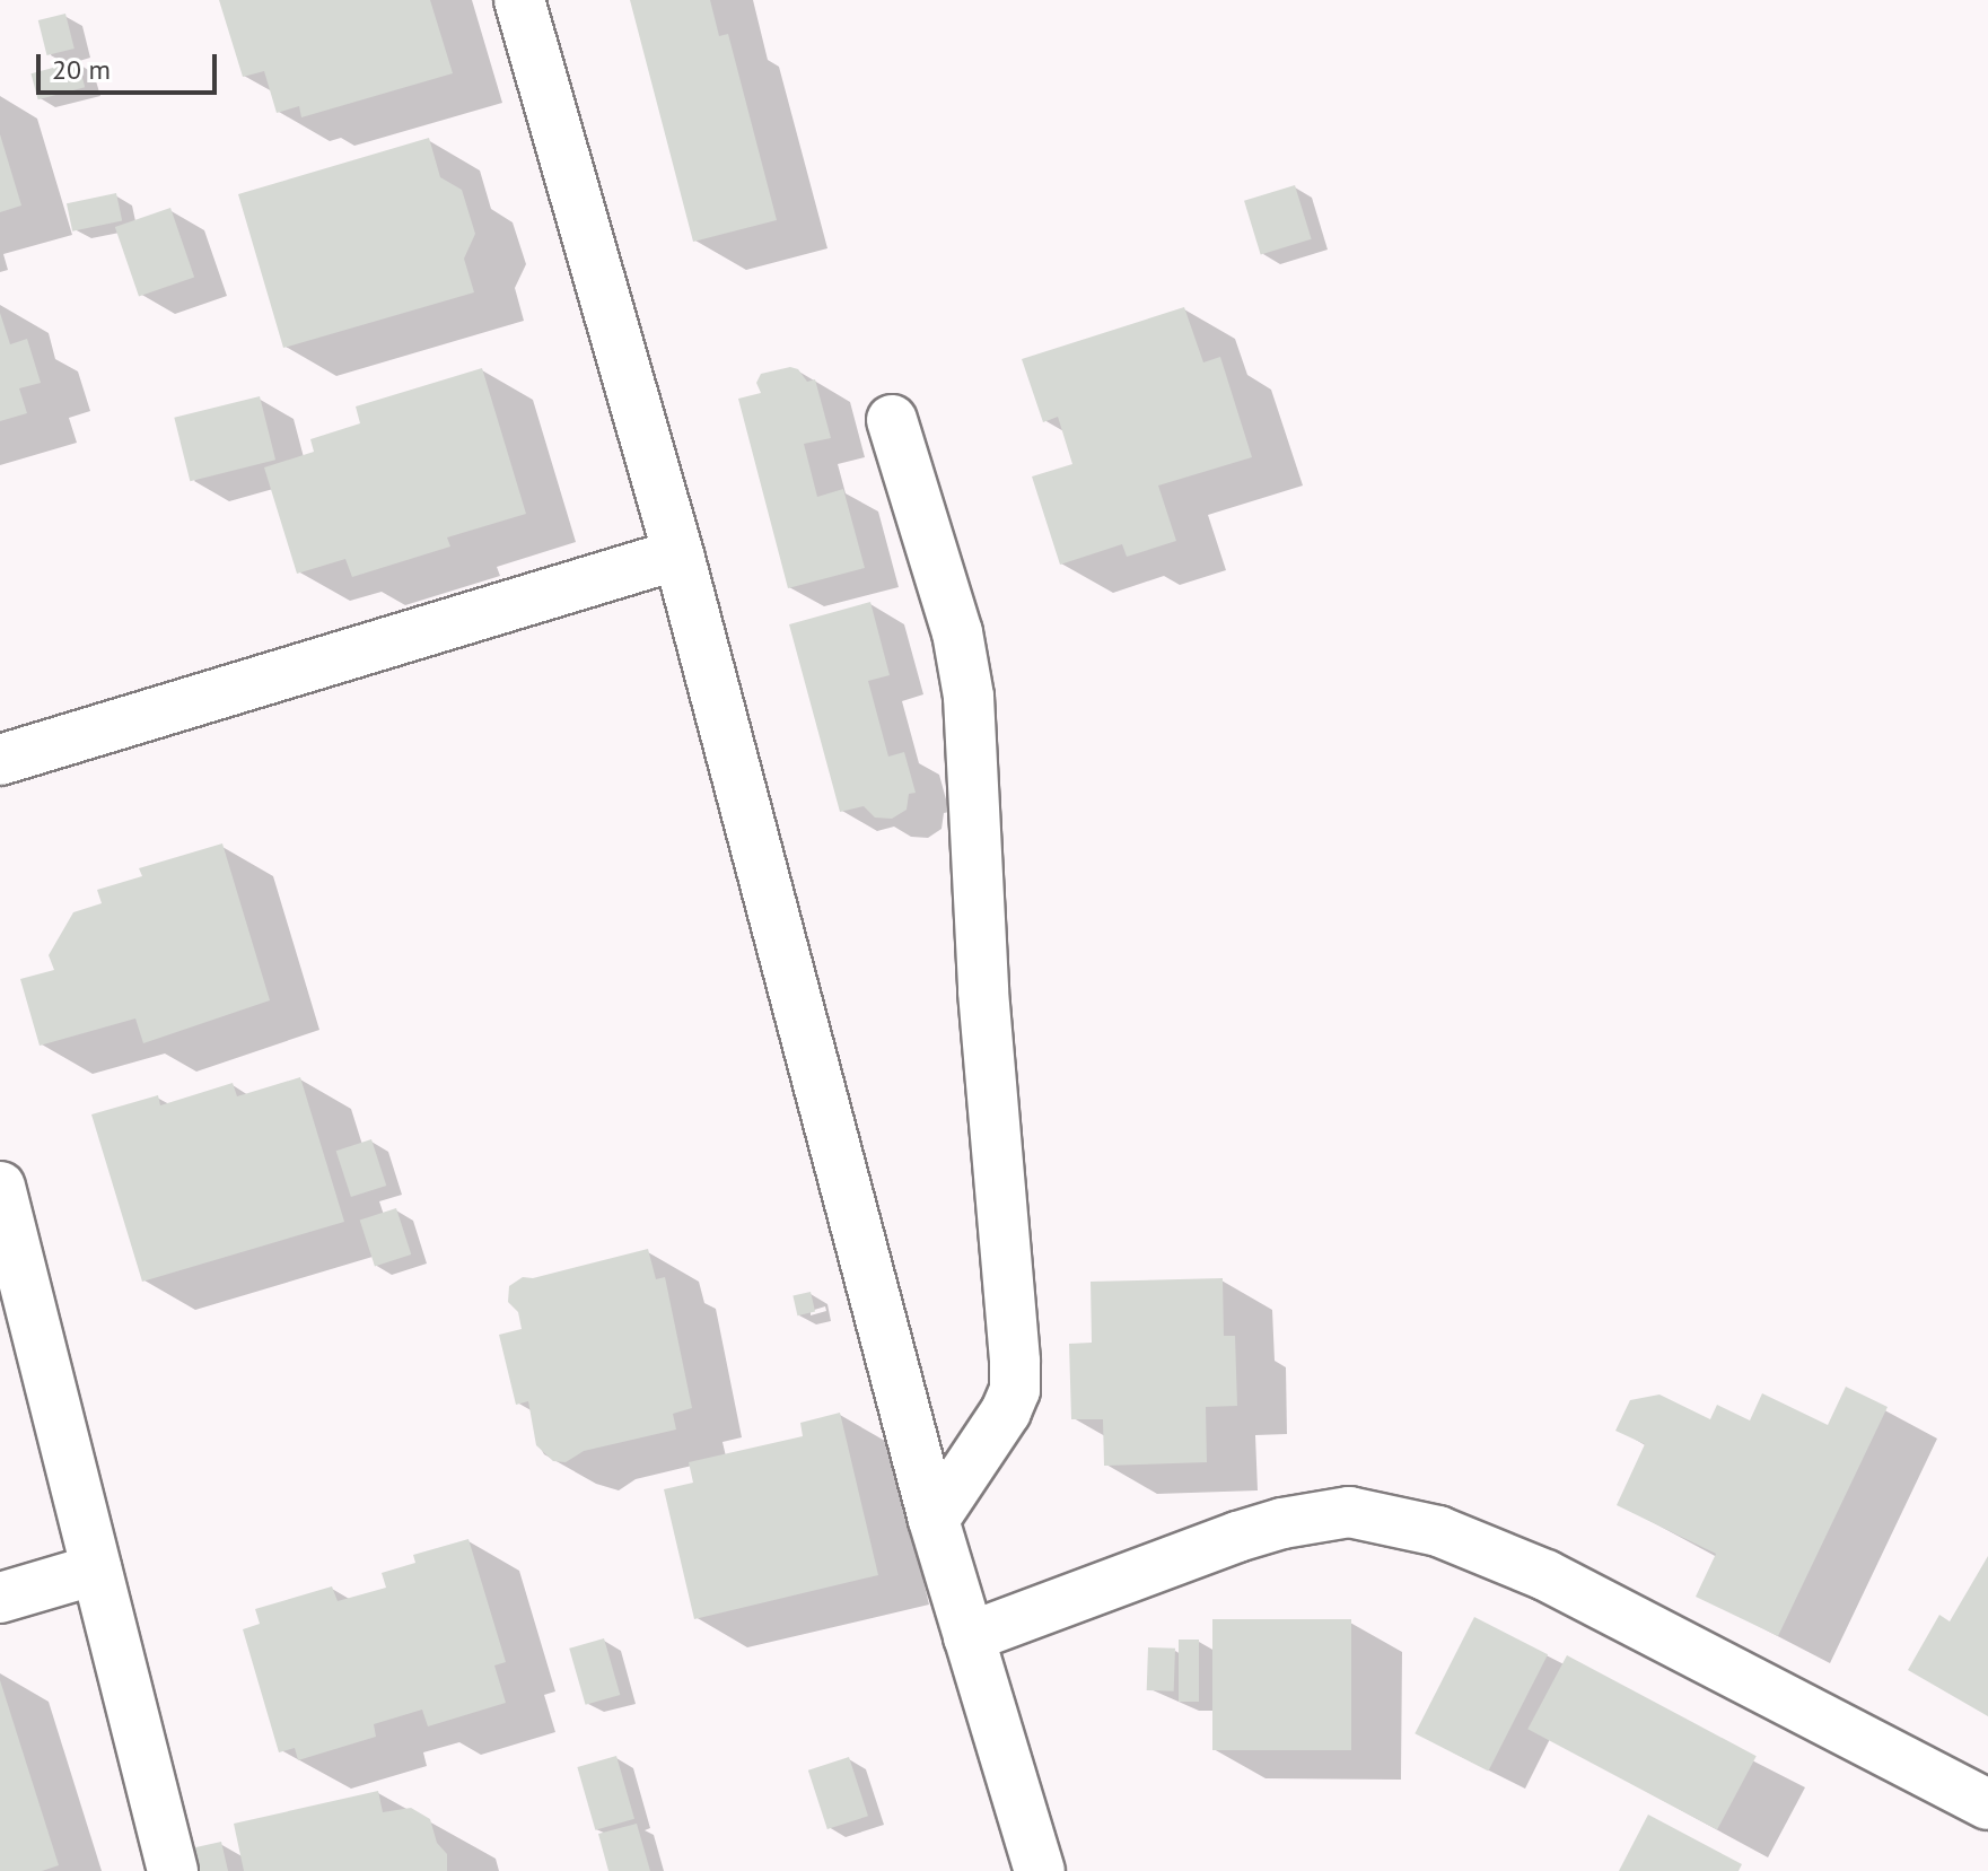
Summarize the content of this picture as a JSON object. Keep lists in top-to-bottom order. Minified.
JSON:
{"scale_bar":"20 m"}
